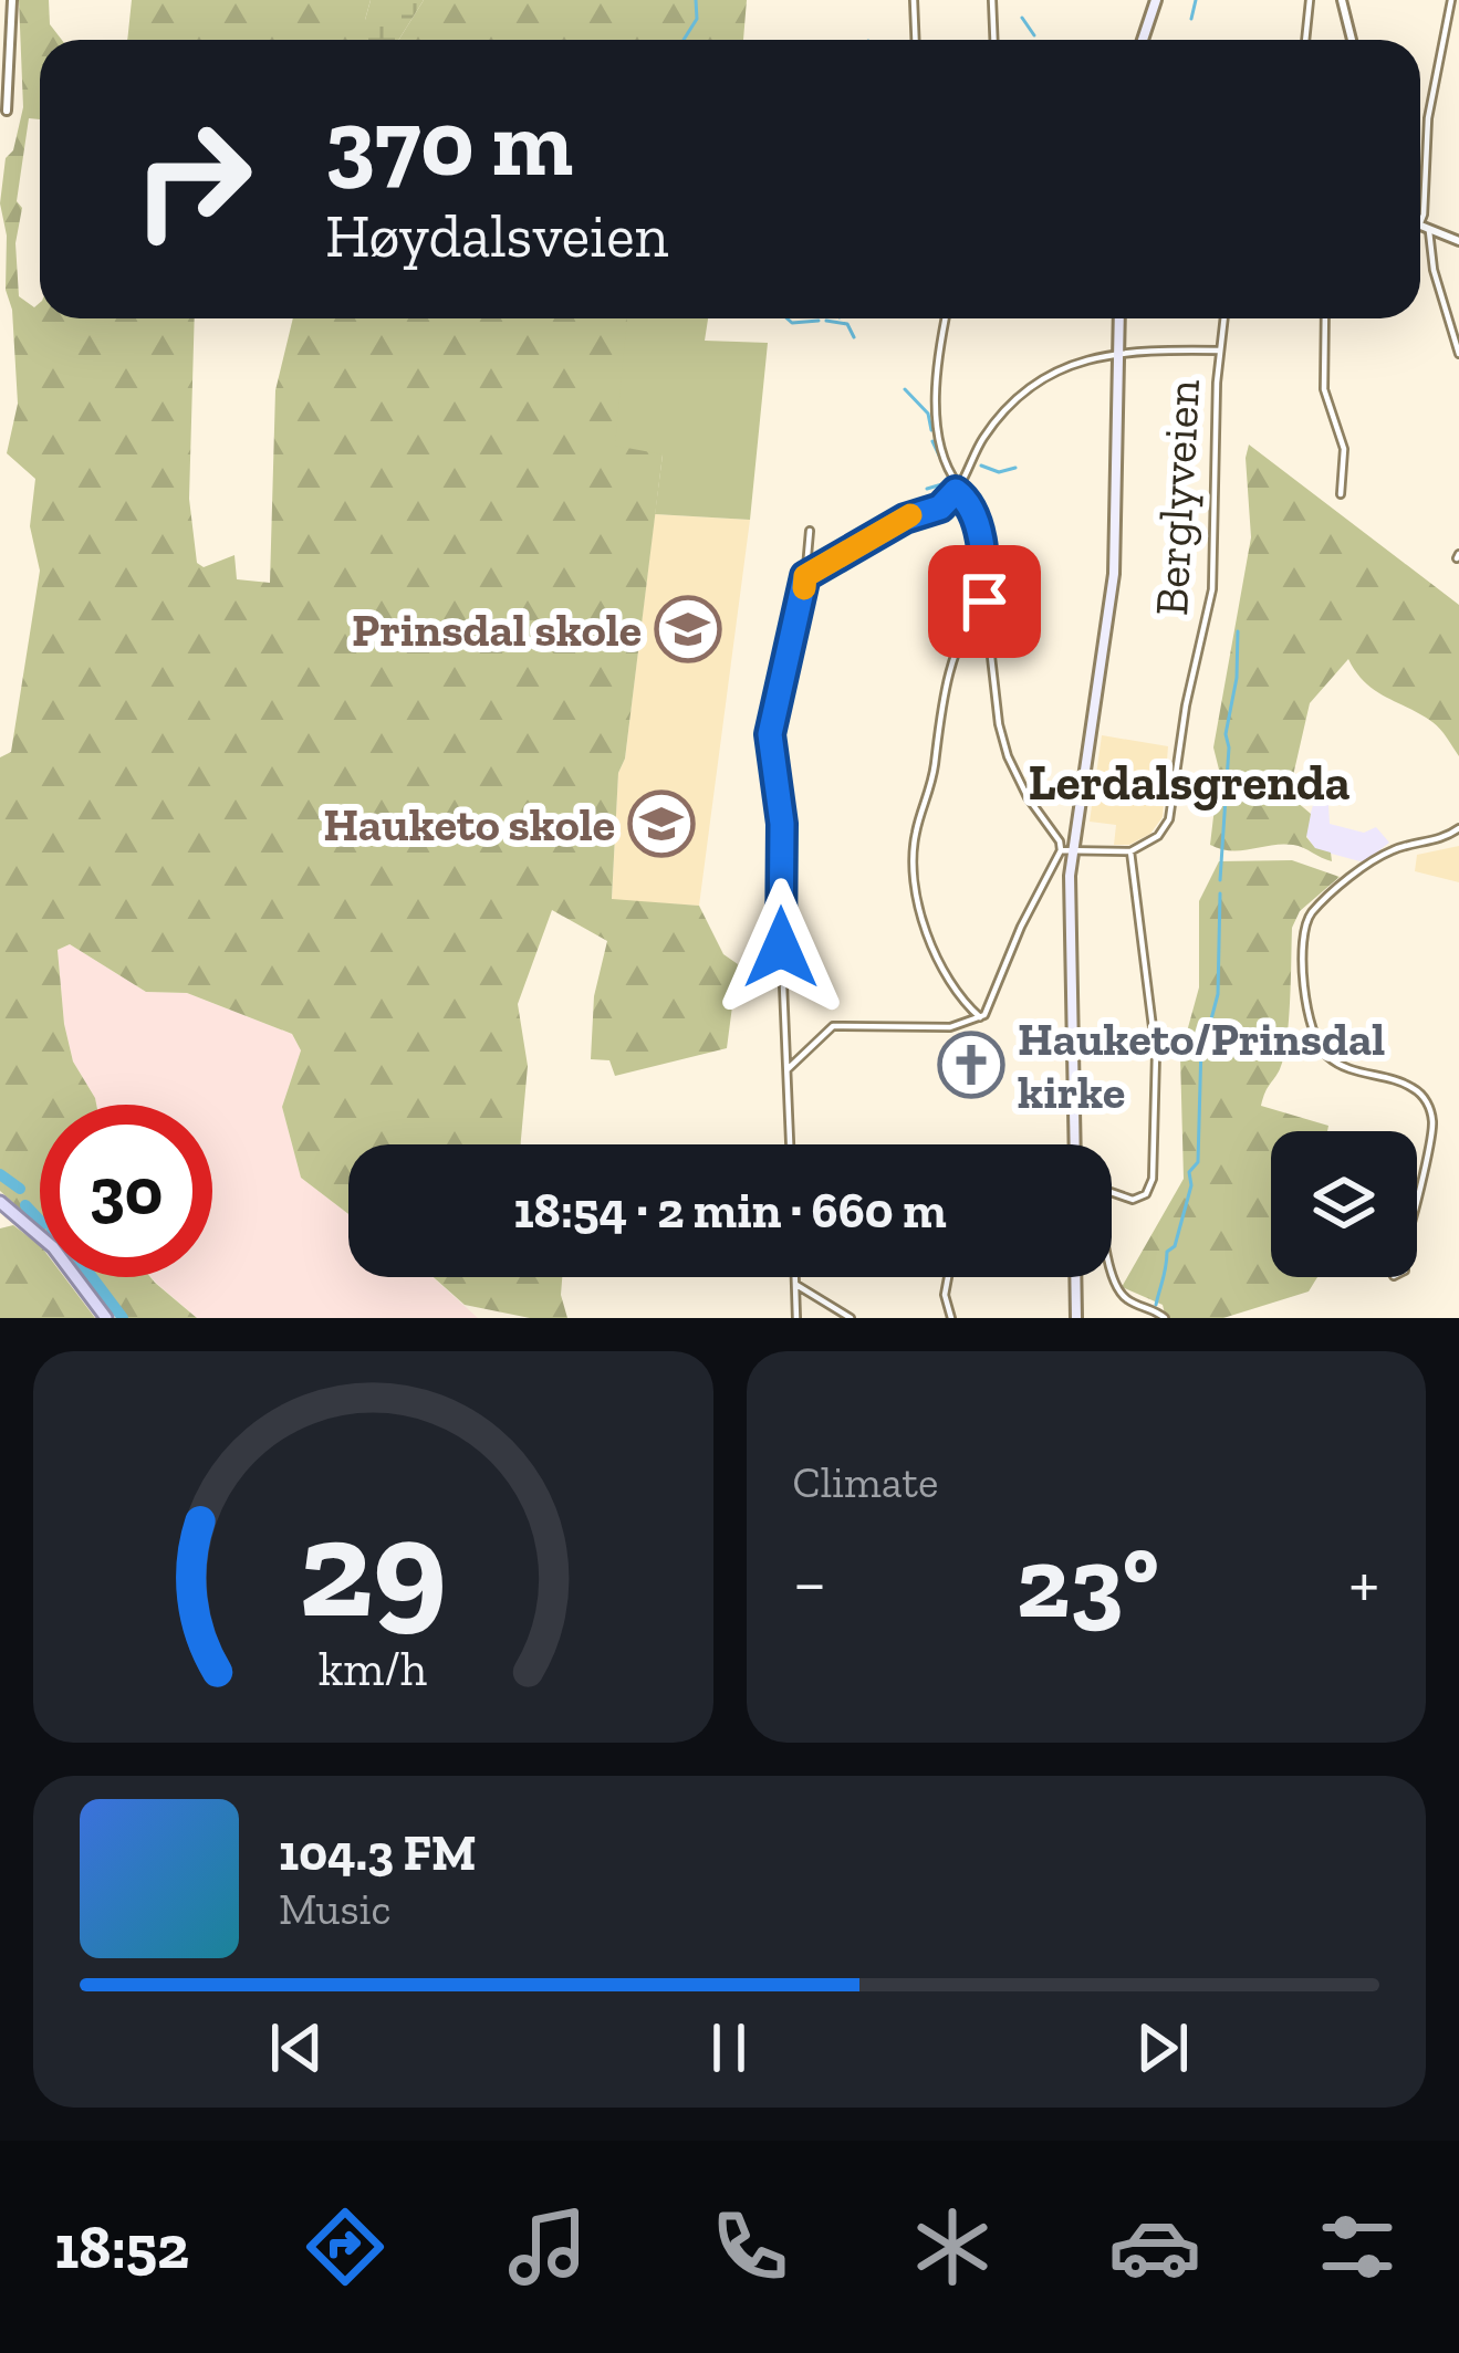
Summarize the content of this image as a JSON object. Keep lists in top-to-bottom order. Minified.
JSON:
{"streets":{"street":["Berglyveien"]},"districts":["Lerdalsgrenda"],"places":{"school or university":["Prinsdal skole","Hauketo skole"],"church":["Hauketo/Prinsdal kirke"]},"page":{"turn":["370 m","Høydalsveien"],"limit":"30","trip":"18:54 · 2 min · 660 m","tile":"Climate","heat":["−","23°","+"],"song":["104.3 FM","Music"],"tabs":"18:52","gauge":["29","km/h"]}}
